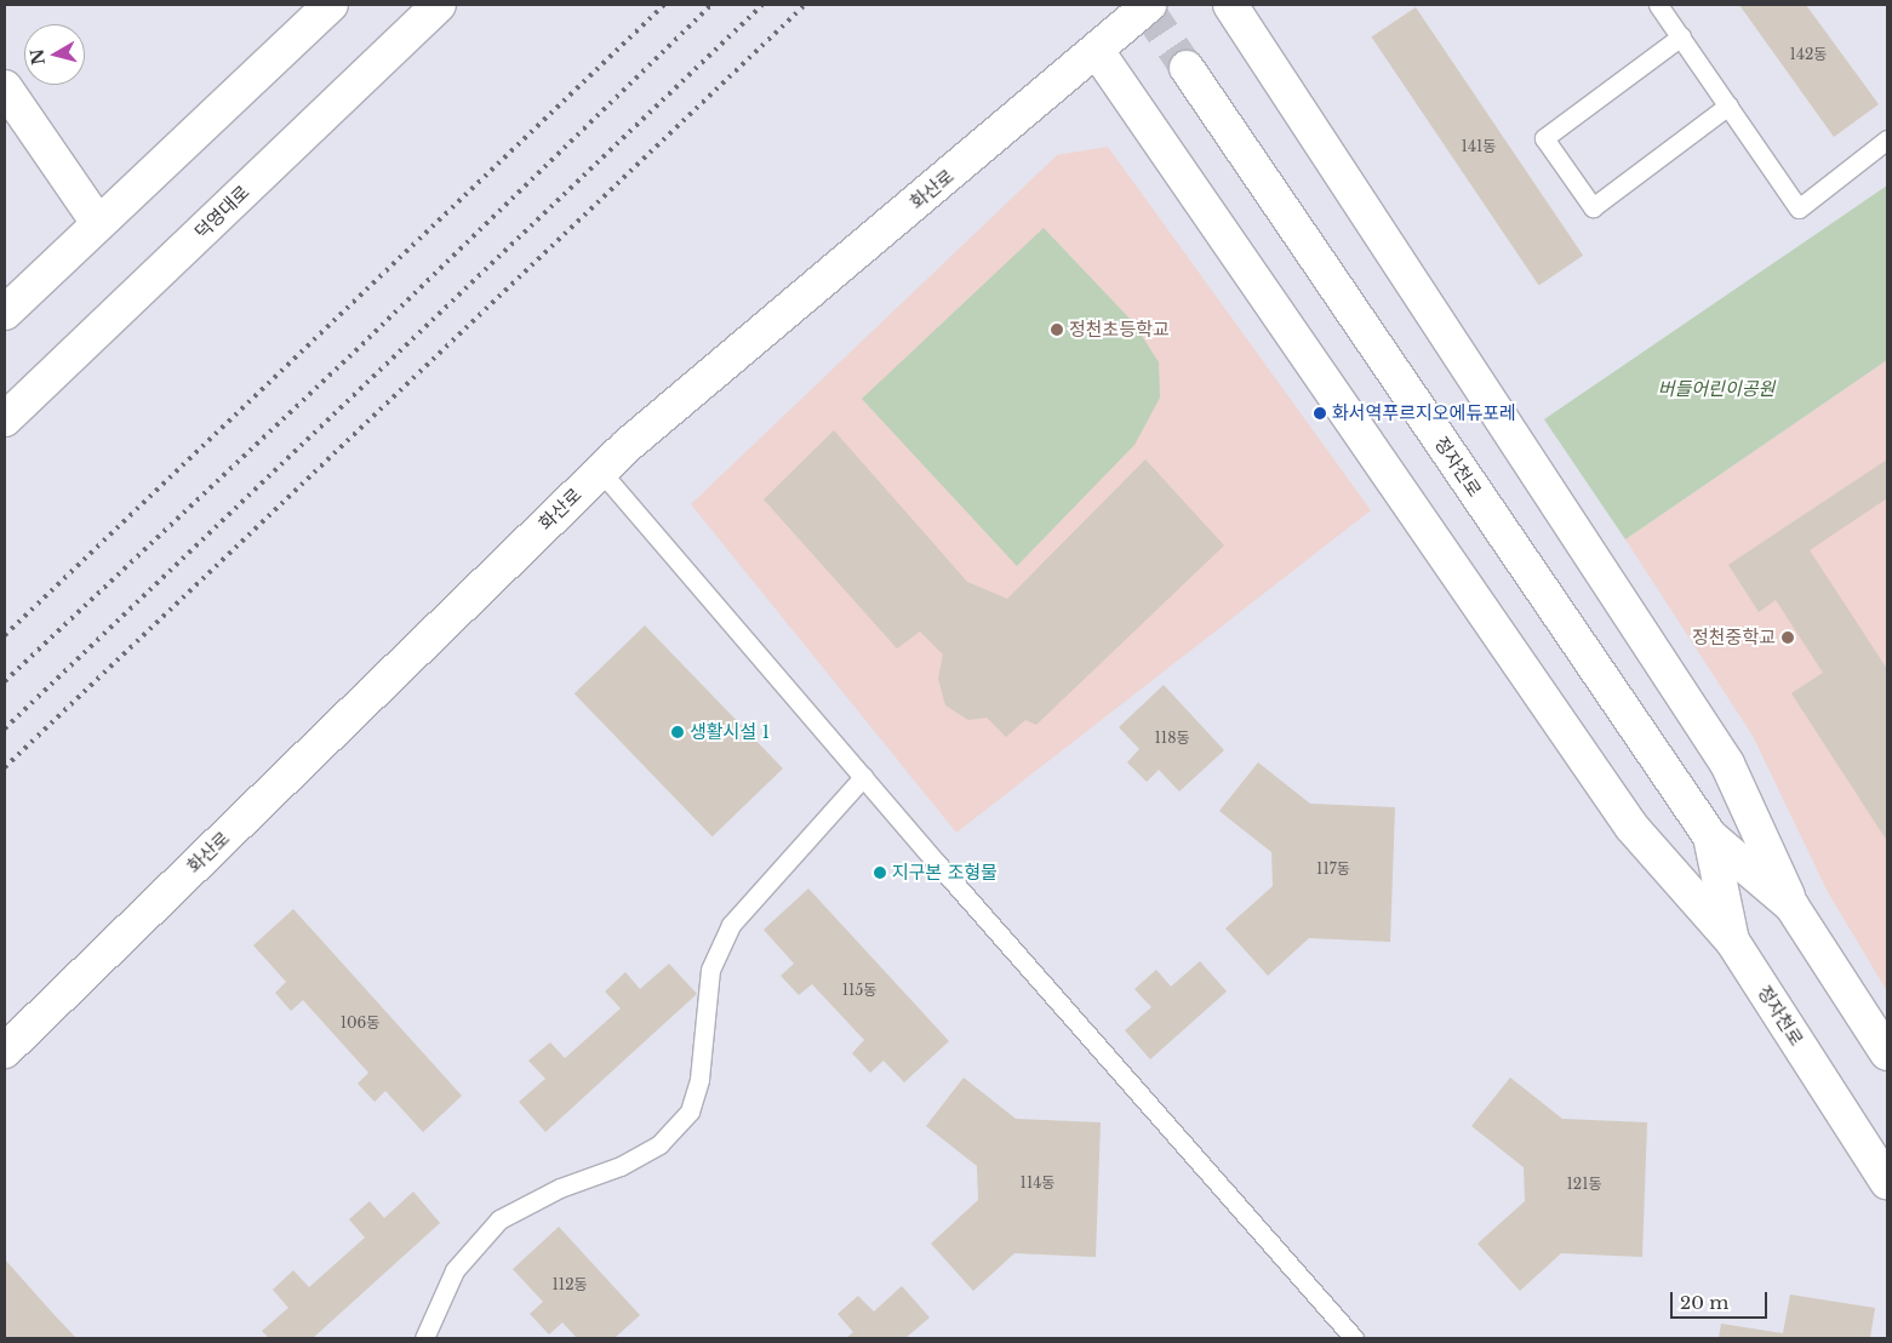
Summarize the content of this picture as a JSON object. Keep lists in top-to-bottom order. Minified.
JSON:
{"streets":{"street":["화산로","덕영대로","정자천로"]},"parks":["버들어린이공원"],"places":["정천초등학교","화서역푸르지오에듀포레","정천중학교","생활시설 1","지구본 조형물"],"house_numbers":["142동","141동","118동","117동","115동","106동","114동","121동","112동"],"scale_bar":"20 m","north":"left"}
